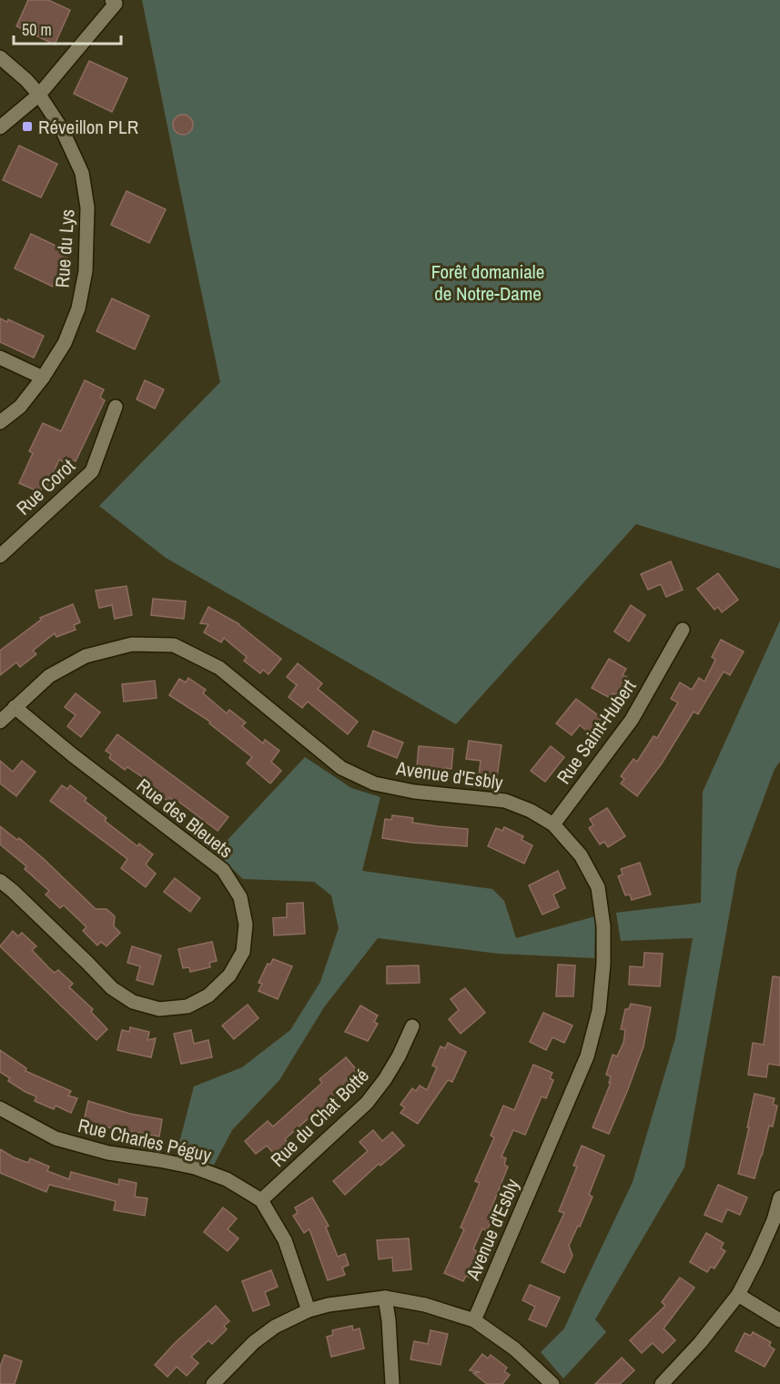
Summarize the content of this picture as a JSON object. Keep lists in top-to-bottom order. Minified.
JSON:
{"streets":{"street":["Rue du Lys","Rue Corot","Rue Saint-Hubert","Avenue d'Esbly","Rue des Bleuets","Rue du Chat Botté","Rue Charles Péguy"]},"crossings":[["Rue Saint-Hubert","Avenue d'Esbly"],["Avenue d'Esbly","Rue des Bleuets"],["Rue du Chat Botté","Rue Charles Péguy"]],"parks":["Forêt domaniale de Notre-Dame"],"places":{"transit":["Réveillon PLR"]},"scale_bar":"50 m"}
